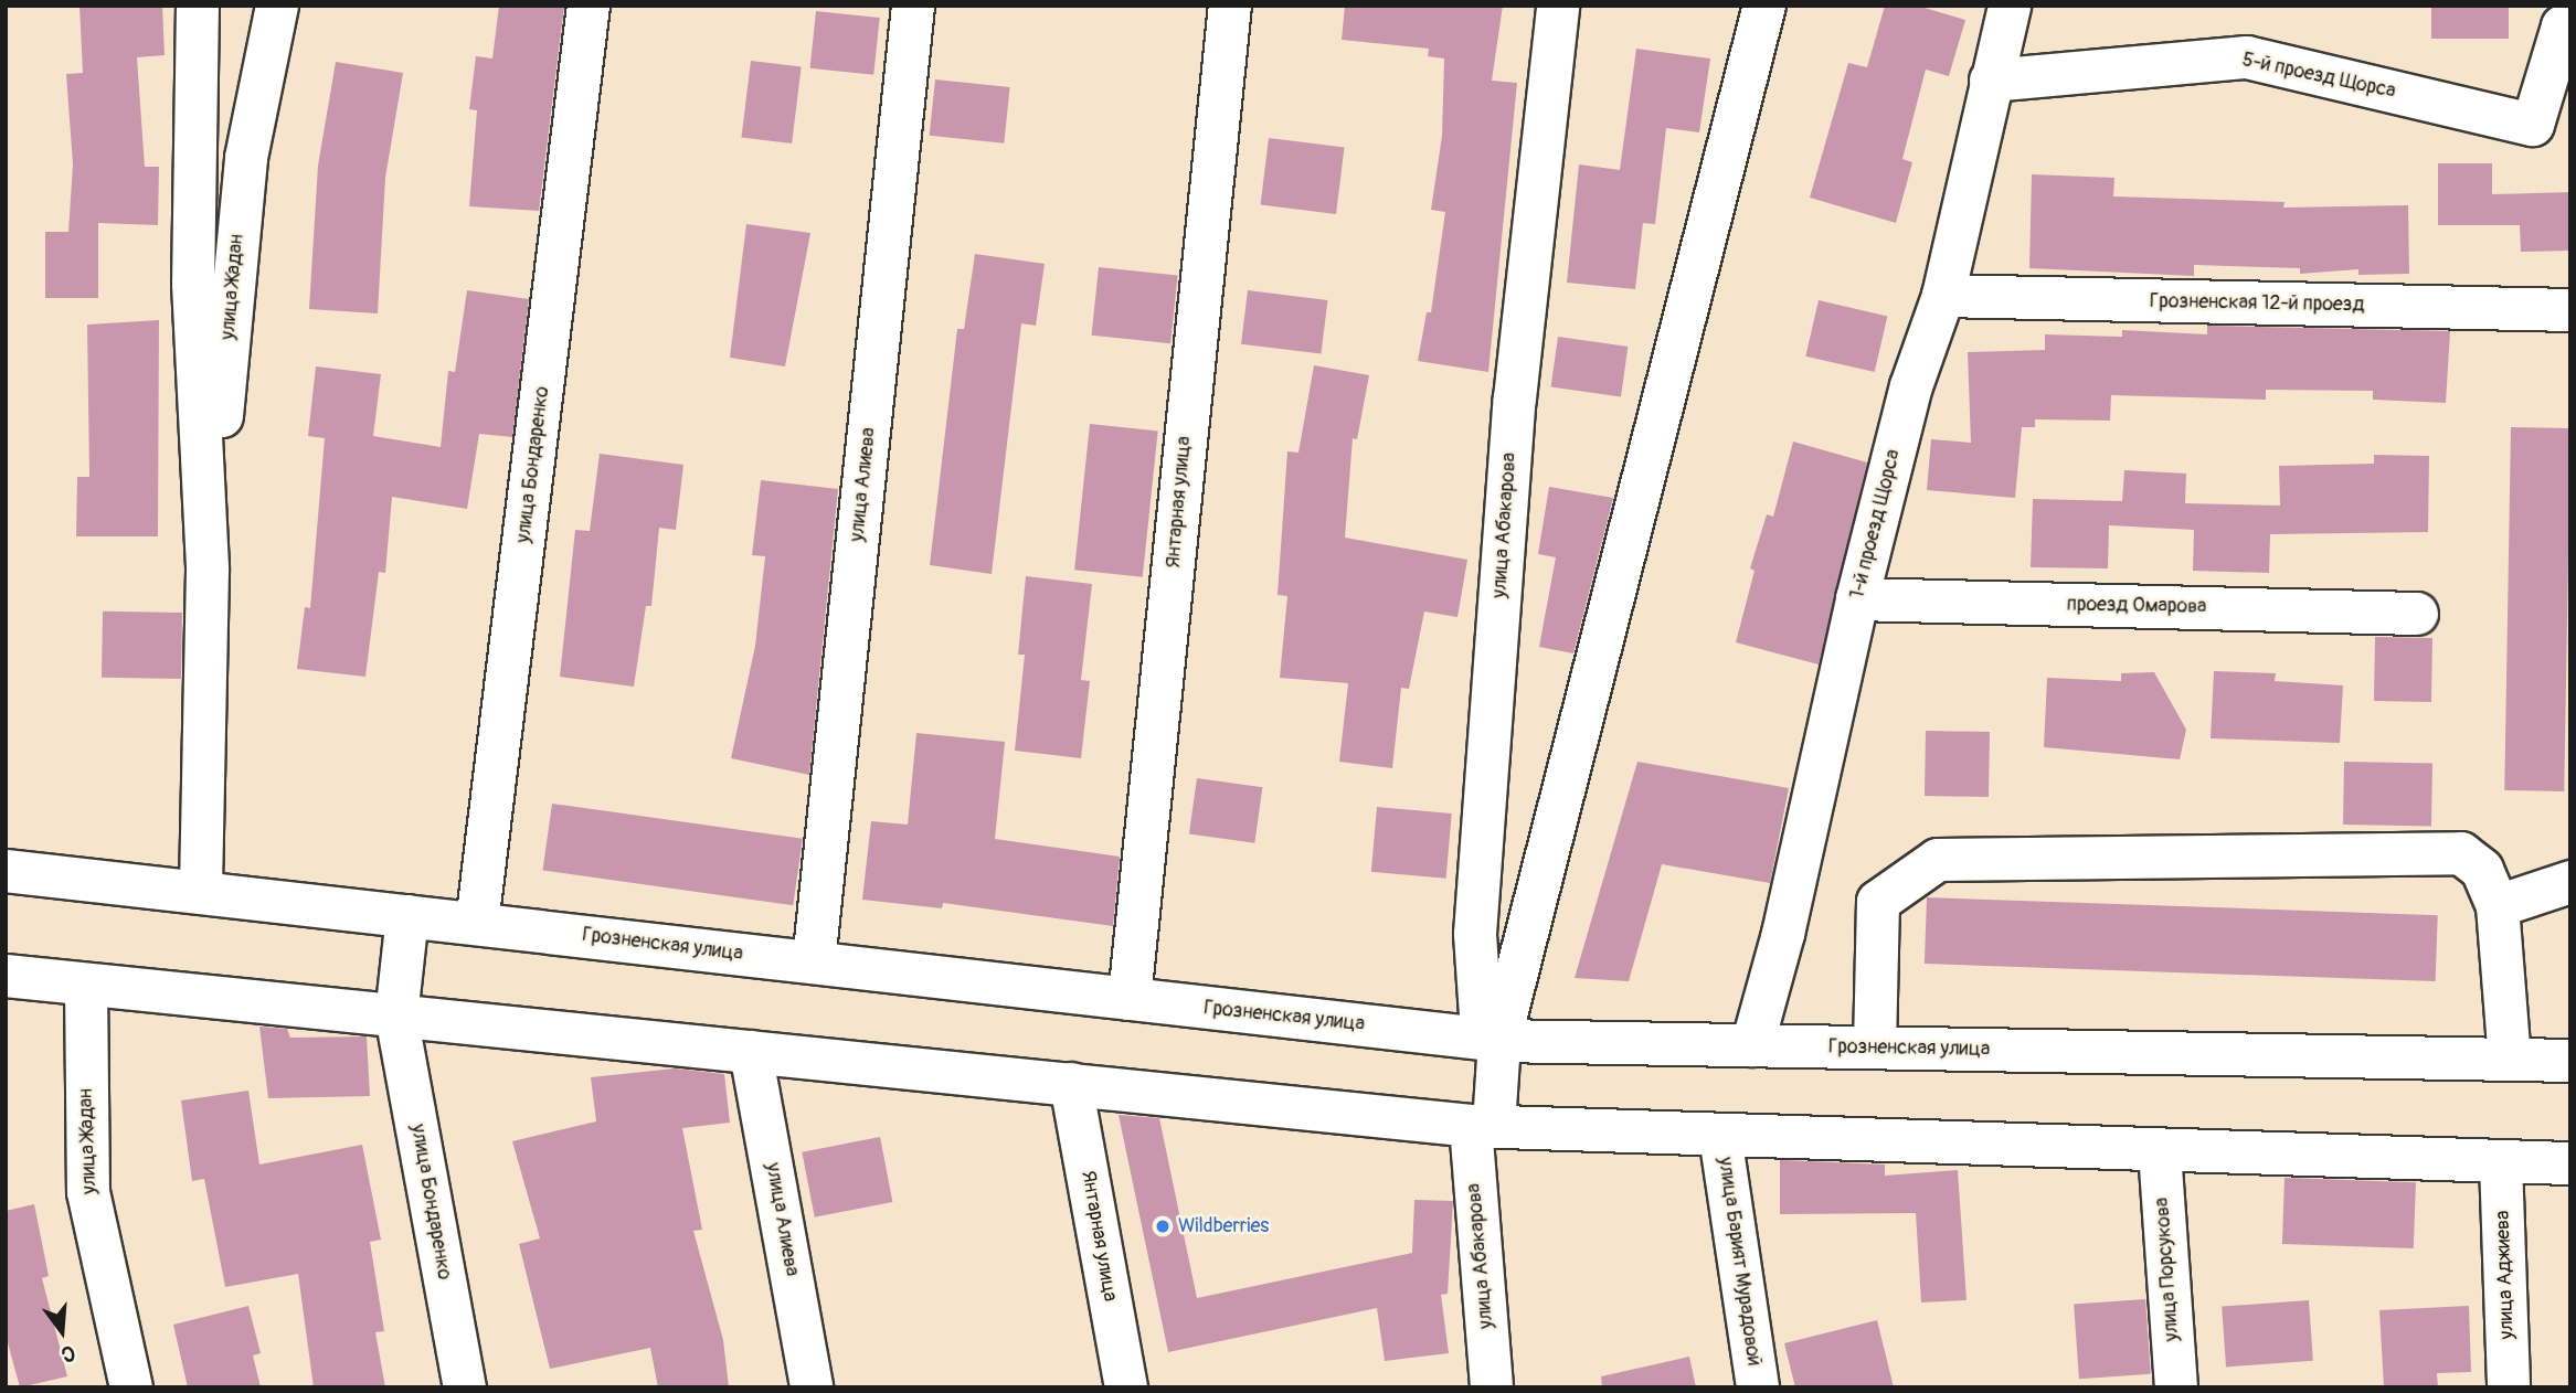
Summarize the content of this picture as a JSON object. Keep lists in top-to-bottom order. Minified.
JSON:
{"streets":{"street":["5-й проезд Щорса","улица Жадан","Грозненская 12-й проезд","улица Бондаренко","улица Алиева","Янтарная улица","1-й проезд Щорса","улица Абакарова","проезд Омарова","Грозненская улица","улица Барият Мурадовой","улица Порсукова","улица Аджиева"]},"crossings":[["5-й проезд Щорса","1-й проезд Щорса"],["Грозненская 12-й проезд","1-й проезд Щорса"],["улица Бондаренко","Грозненская улица"],["улица Алиева","Грозненская улица"],["Янтарная улица","Грозненская улица"],["1-й проезд Щорса","проезд Омарова"],["1-й проезд Щорса","Грозненская улица"],["улица Абакарова","Грозненская улица"]],"places":["Wildberries"],"north":"bottom"}
